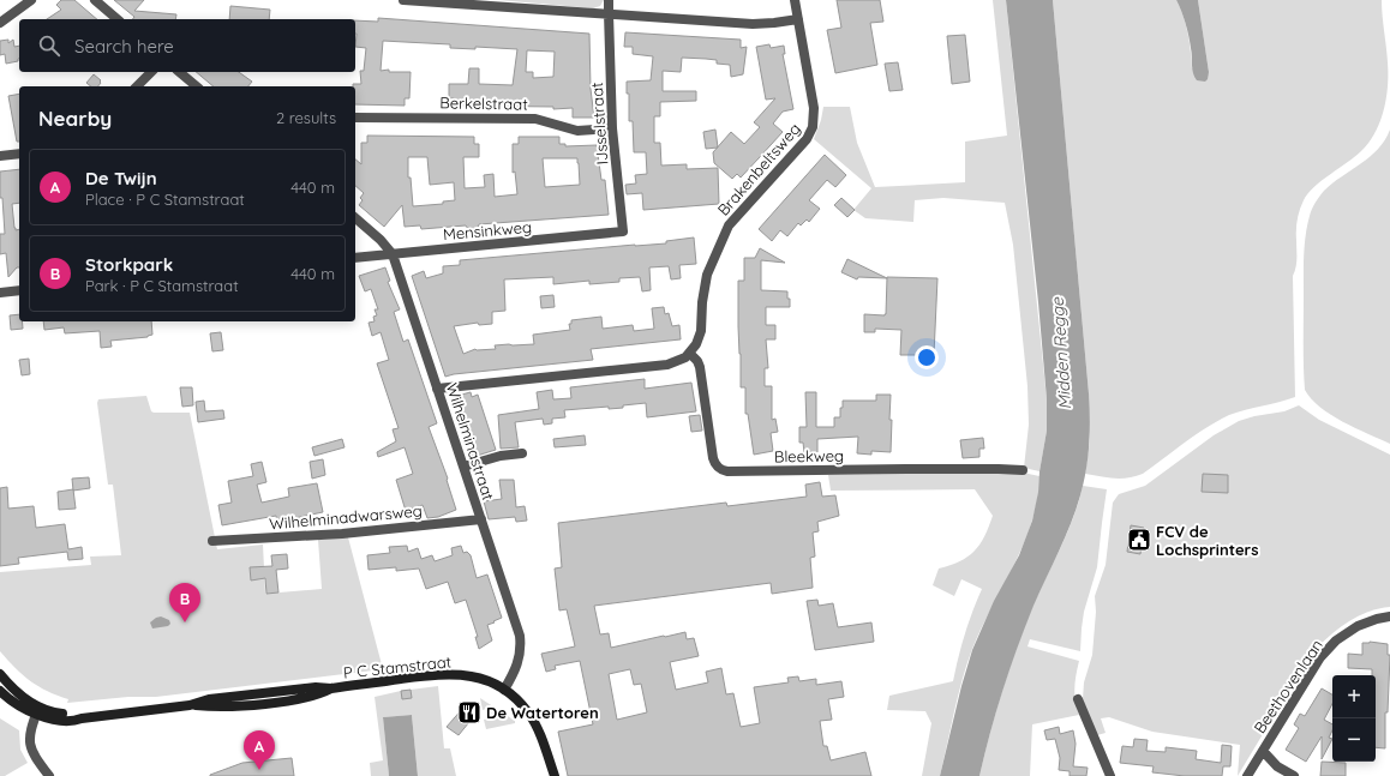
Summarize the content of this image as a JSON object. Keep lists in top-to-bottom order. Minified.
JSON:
{"streets":{"street":["Berkelstraat","IJsselstraat","Brakenbeltsweg","Mensinkweg","Wilhelminastraat","Bleekweg","Wilhelminadwarsweg","P C Stamstraat","Beethovenlaan"]},"crossings":[["Berkelstraat","IJsselstraat"],["IJsselstraat","Mensinkweg"],["Brakenbeltsweg","Bleekweg"],["Mensinkweg","Wilhelminastraat"],["Wilhelminastraat","Wilhelminadwarsweg"],["Wilhelminastraat","P C Stamstraat"]],"water":["Midden Regge"],"places":{"public building":["FCV de Lochsprinters"],"restaurant":["De Watertoren"]},"page":{"search":"Search here","heading":["Nearby","2 results"],"list":[{"mark":"A","name":"De Twijn","note":"Place · P C Stamstraat","value":"440 m"},{"mark":"B","name":"Storkpark","note":"Park · P C Stamstraat","value":"440 m"}],"pins":["B","A"],"map_buttons":["+","−"]}}
